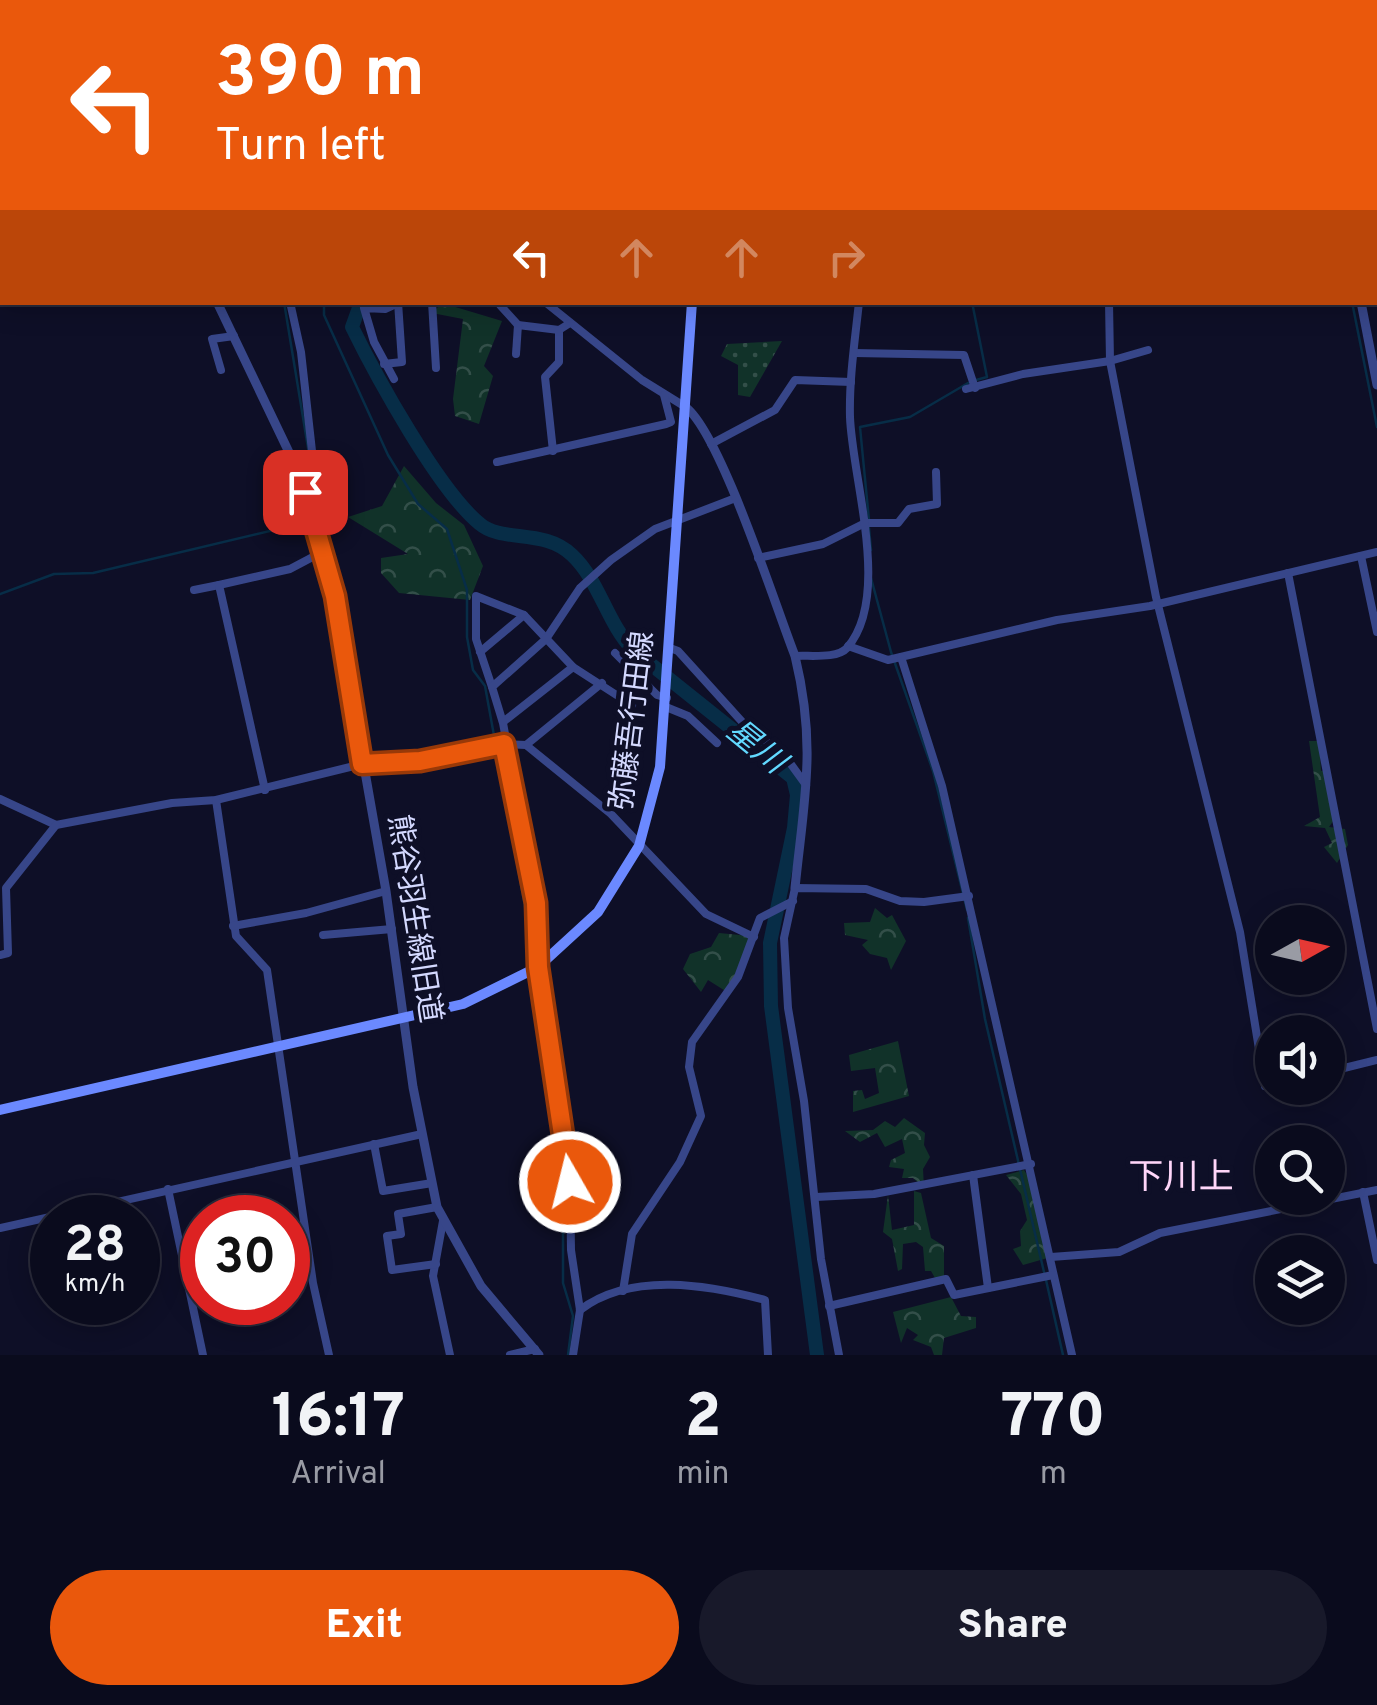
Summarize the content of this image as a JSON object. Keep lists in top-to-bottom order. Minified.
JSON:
{"streets":{"main road":["弥藤吾行田線"],"street":["熊谷羽生線旧道"]},"crossings":[["弥藤吾行田線","熊谷羽生線旧道"]],"districts":["下川上"],"water":["星川"],"north":"right","page":{"turn":["390 m","Turn left"],"speed":"28 km/h","limit":"30","eta":["16:17","Arrival","2","min","770","m"],"buttons":["Exit","Share"]}}
